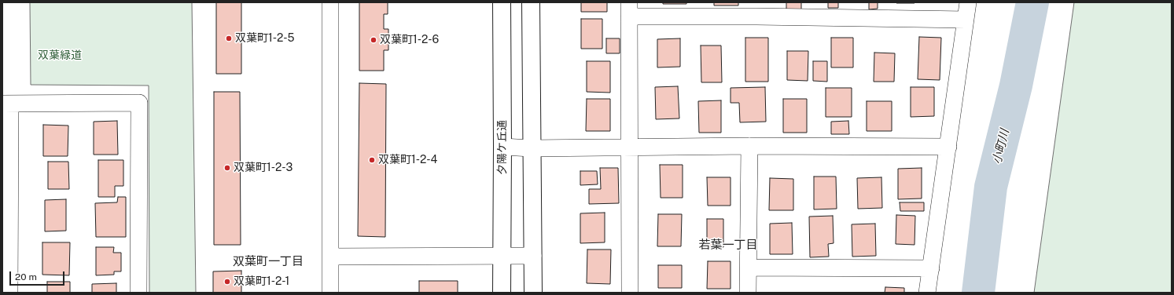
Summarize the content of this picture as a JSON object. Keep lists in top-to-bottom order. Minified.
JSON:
{"streets":{"main road":["夕陽ケ丘通"]},"districts":["若葉一丁目","双葉町一丁目"],"water":["小町川"],"parks":["双葉緑道"],"places":["双葉町1-2-5","双葉町1-2-6","双葉町1-2-4","双葉町1-2-3","双葉町1-2-1"],"scale_bar":"20 m"}
